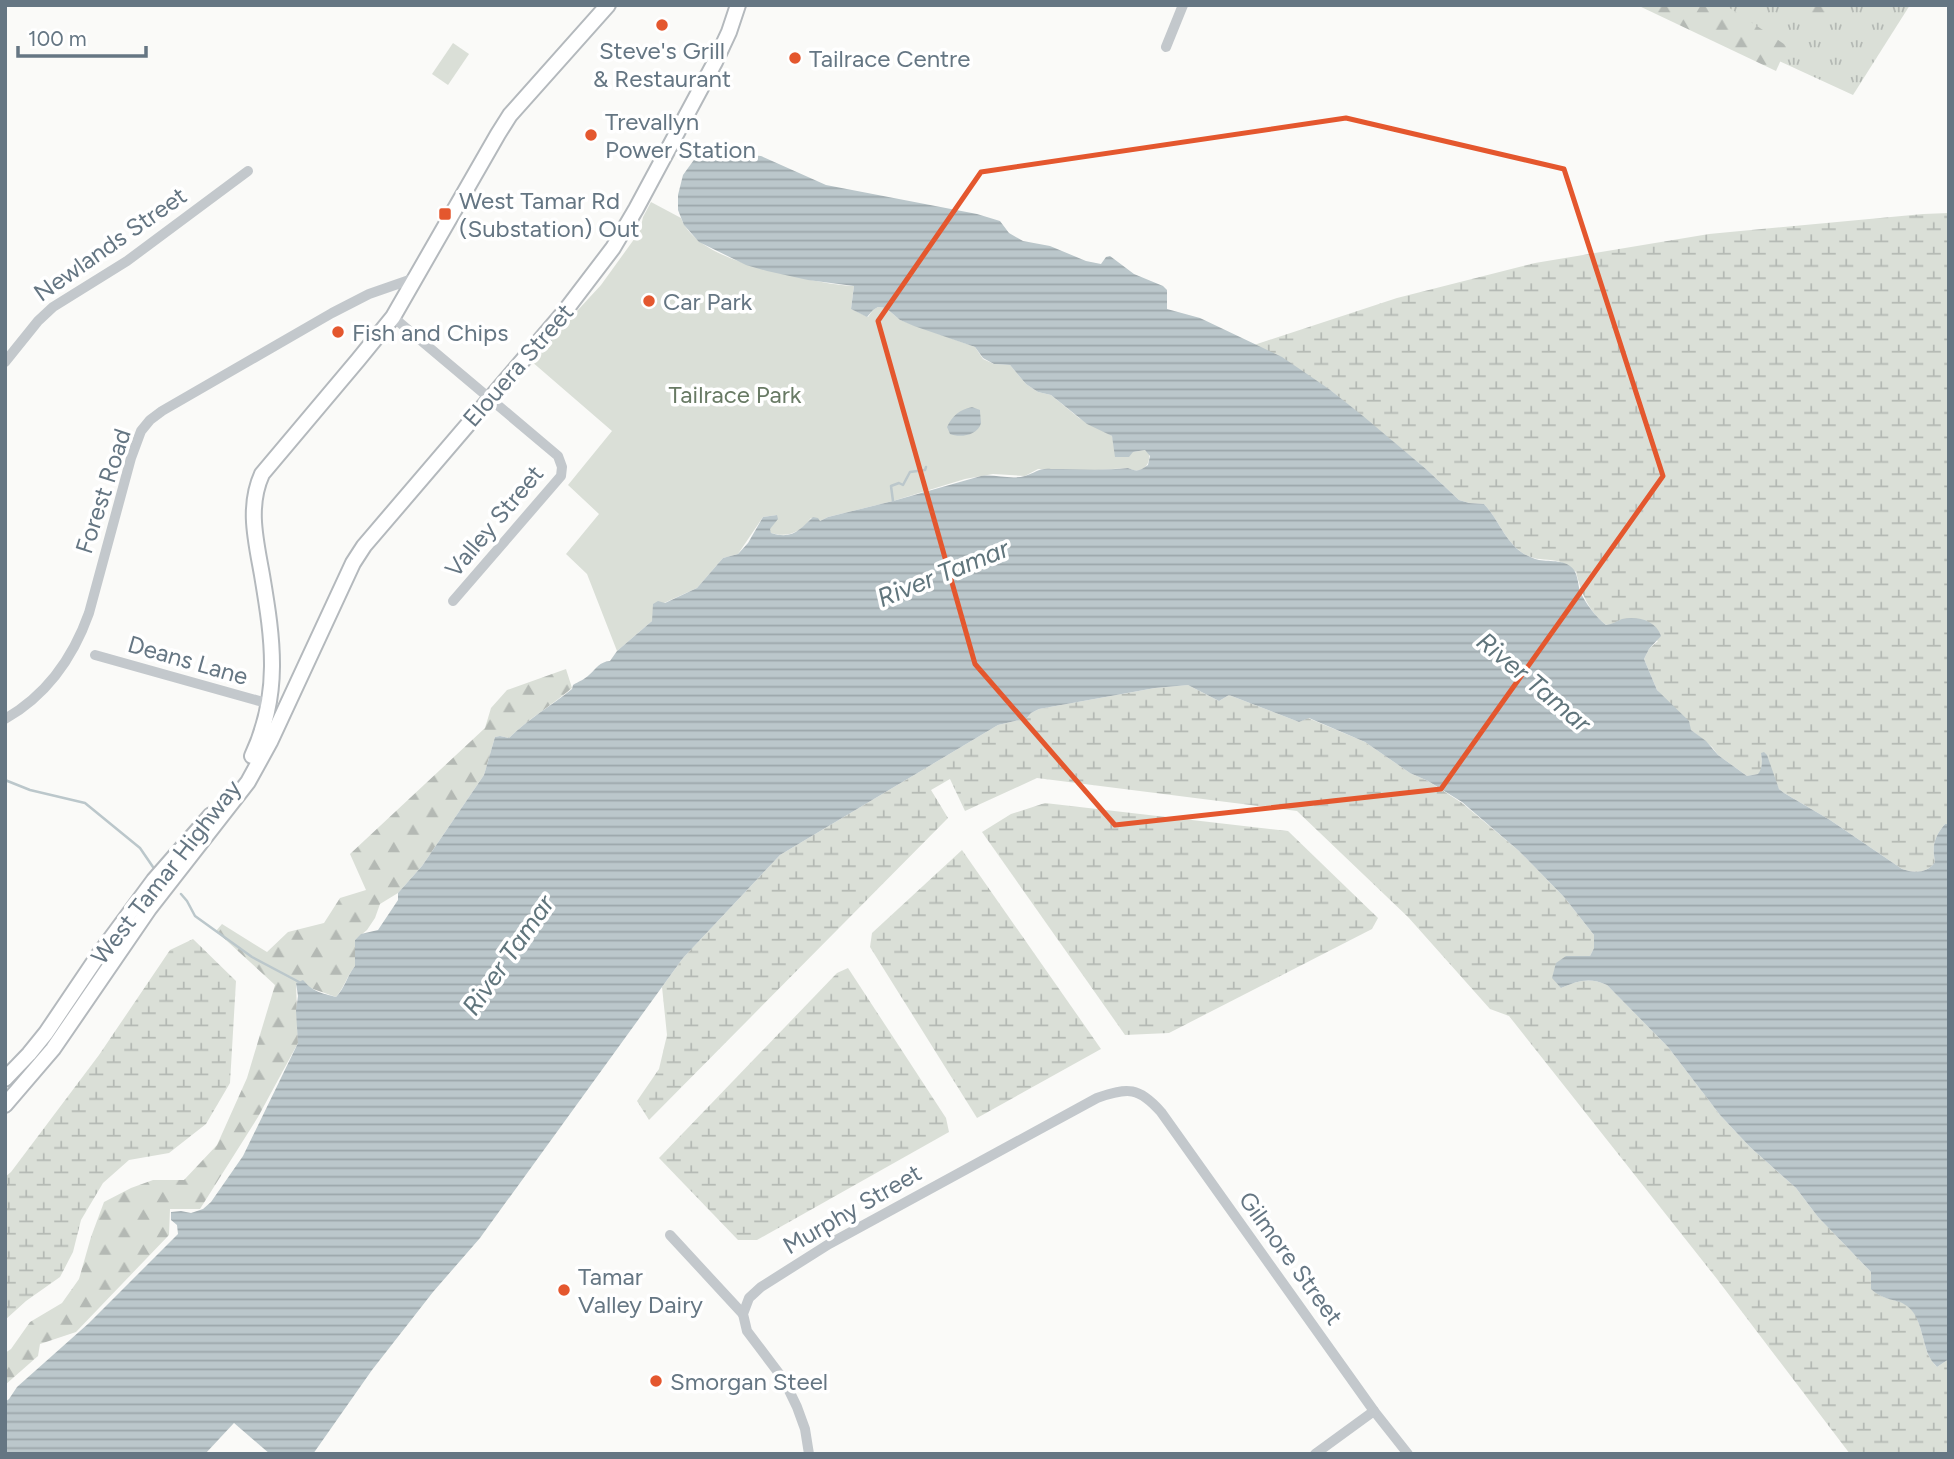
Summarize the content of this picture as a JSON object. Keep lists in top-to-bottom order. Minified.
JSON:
{"streets":{"highway":["Elouera Street","West Tamar Highway"],"street":["Newlands Street","Forest Road","Valley Street","Deans Lane","Murphy Street","Gilmore Street"]},"crossings":[["Elouera Street","Valley Street"],["Elouera Street","West Tamar Highway"],["Forest Road","West Tamar Highway"],["Deans Lane","West Tamar Highway"],["Murphy Street","Gilmore Street"]],"water":["River Tamar"],"parks":["Tailrace Park"],"places":{"other":["Steve's Grill & Restaurant","Tailrace Centre","Trevallyn Power Station","Car Park","Fish and Chips","Tamar Valley Dairy","Smorgan Steel"],"transit":["West Tamar Rd (Substation) Out"]},"scale_bar":"100 m"}
